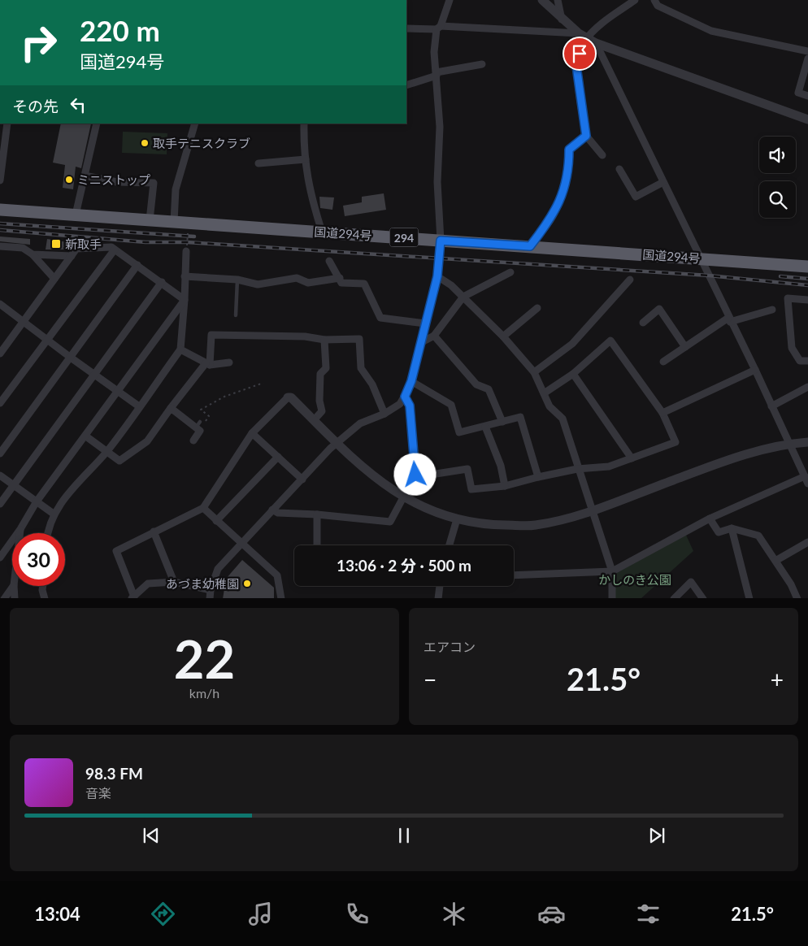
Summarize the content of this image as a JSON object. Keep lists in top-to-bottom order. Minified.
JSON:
{"streets":{"highway":["国道294号","294"]},"parks":["かしのき公園"],"places":{"other":["取手テニスクラブ","ミニストップ","あづま幼稚園"],"transit":["新取手"]},"page":{"turn":["220 m","国道294号"],"then":"その先","limit":"30","trip":"13:06 · 2 分 · 500 m","tile":[["22","km/h"],"エアコン"],"heat":["−","21.5°","+"],"song":["98.3 FM","音楽"],"tabs":["13:04","21.5°"]}}
